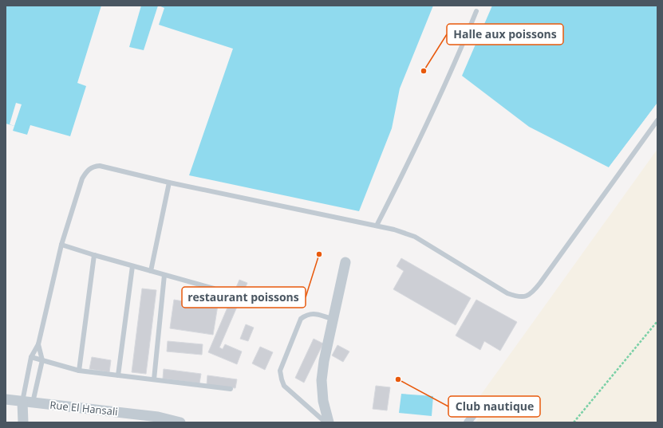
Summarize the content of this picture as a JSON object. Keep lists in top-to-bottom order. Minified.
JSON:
{"streets":{"street":["Rue El Hansali"]},"places":["Halle aux poissons","restaurant poissons","Club nautique"]}
